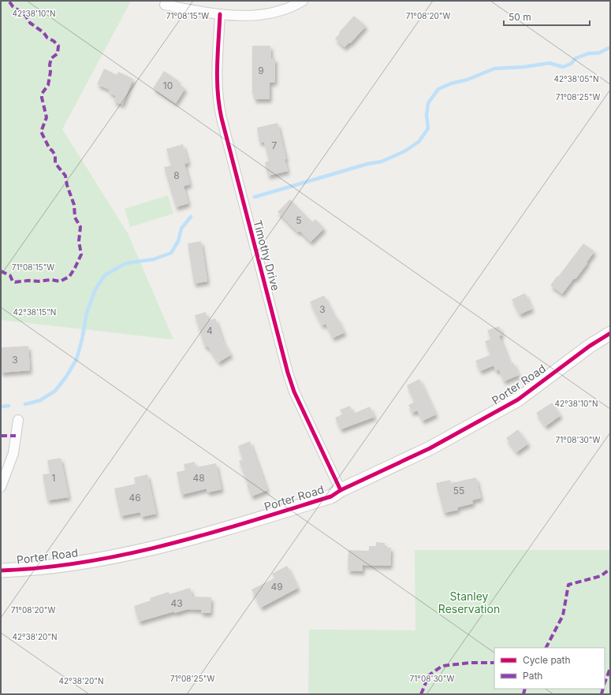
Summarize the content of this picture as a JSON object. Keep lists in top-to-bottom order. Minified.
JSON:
{"streets":{"street":["Timothy Drive","Porter Road"]},"crossings":[["Timothy Drive","Porter Road"]],"parks":["Stanley Reservation"],"house_numbers":["9","10","7","8","5","3","4","3","1","48","55","46","49","43"],"legend":["Cycle path","Path"],"scale_bar":"50 m","coordinates":["42°38'10\"N","71°08'15\"W","71°08'20\"W","42°38'05\"N","71°08'25\"W","42°38'15\"N","71°08'30\"W","42°38'20\"N"]}
